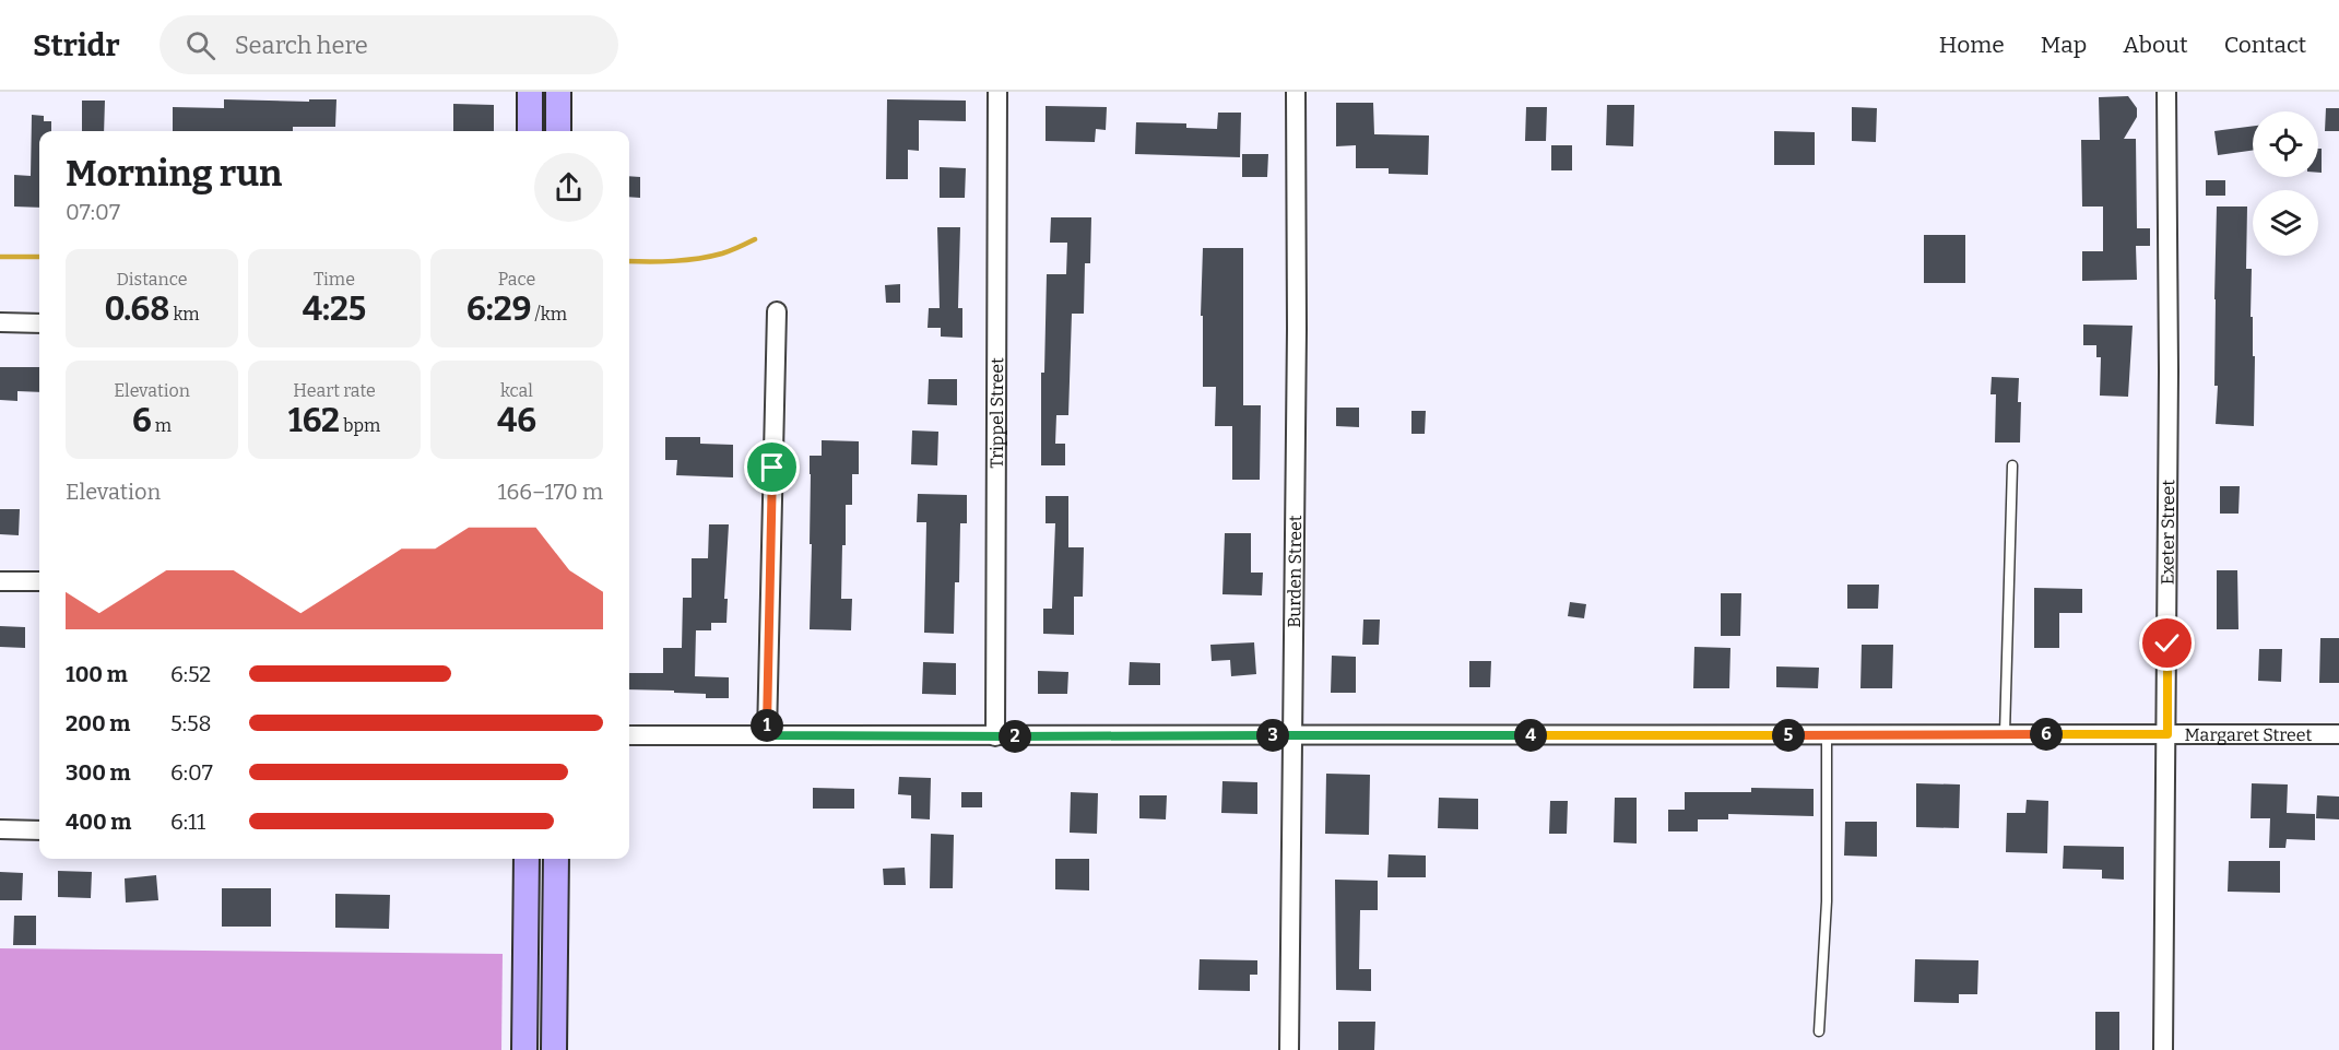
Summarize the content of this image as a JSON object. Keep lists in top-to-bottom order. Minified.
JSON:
{"streets":{"street":["Trippel Street","Exeter Street","Burden Street","Margaret Street"]},"crossings":[["Trippel Street","Margaret Street"],["Exeter Street","Margaret Street"],["Burden Street","Margaret Street"]],"page":{"header":"Stridr","search":"Search here","nav":["Home","Map","About","Contact"],"heading":["Morning run","07:07"],"stats":[["Distance","0.68 km"],["Time","4:25"],["Pace","6:29 /km"],["Elevation","6 m"],["Heart rate","162 bpm"],["kcal","46"]],"chart":["Elevation","166–170 m"],"list":[{"name":"100 m","note":"6:52"},{"name":"200 m","note":"5:58"},{"name":"300 m","note":"6:07"},{"name":"400 m","note":"6:11"}],"pins":["1","6","3","4","5","2"]}}
